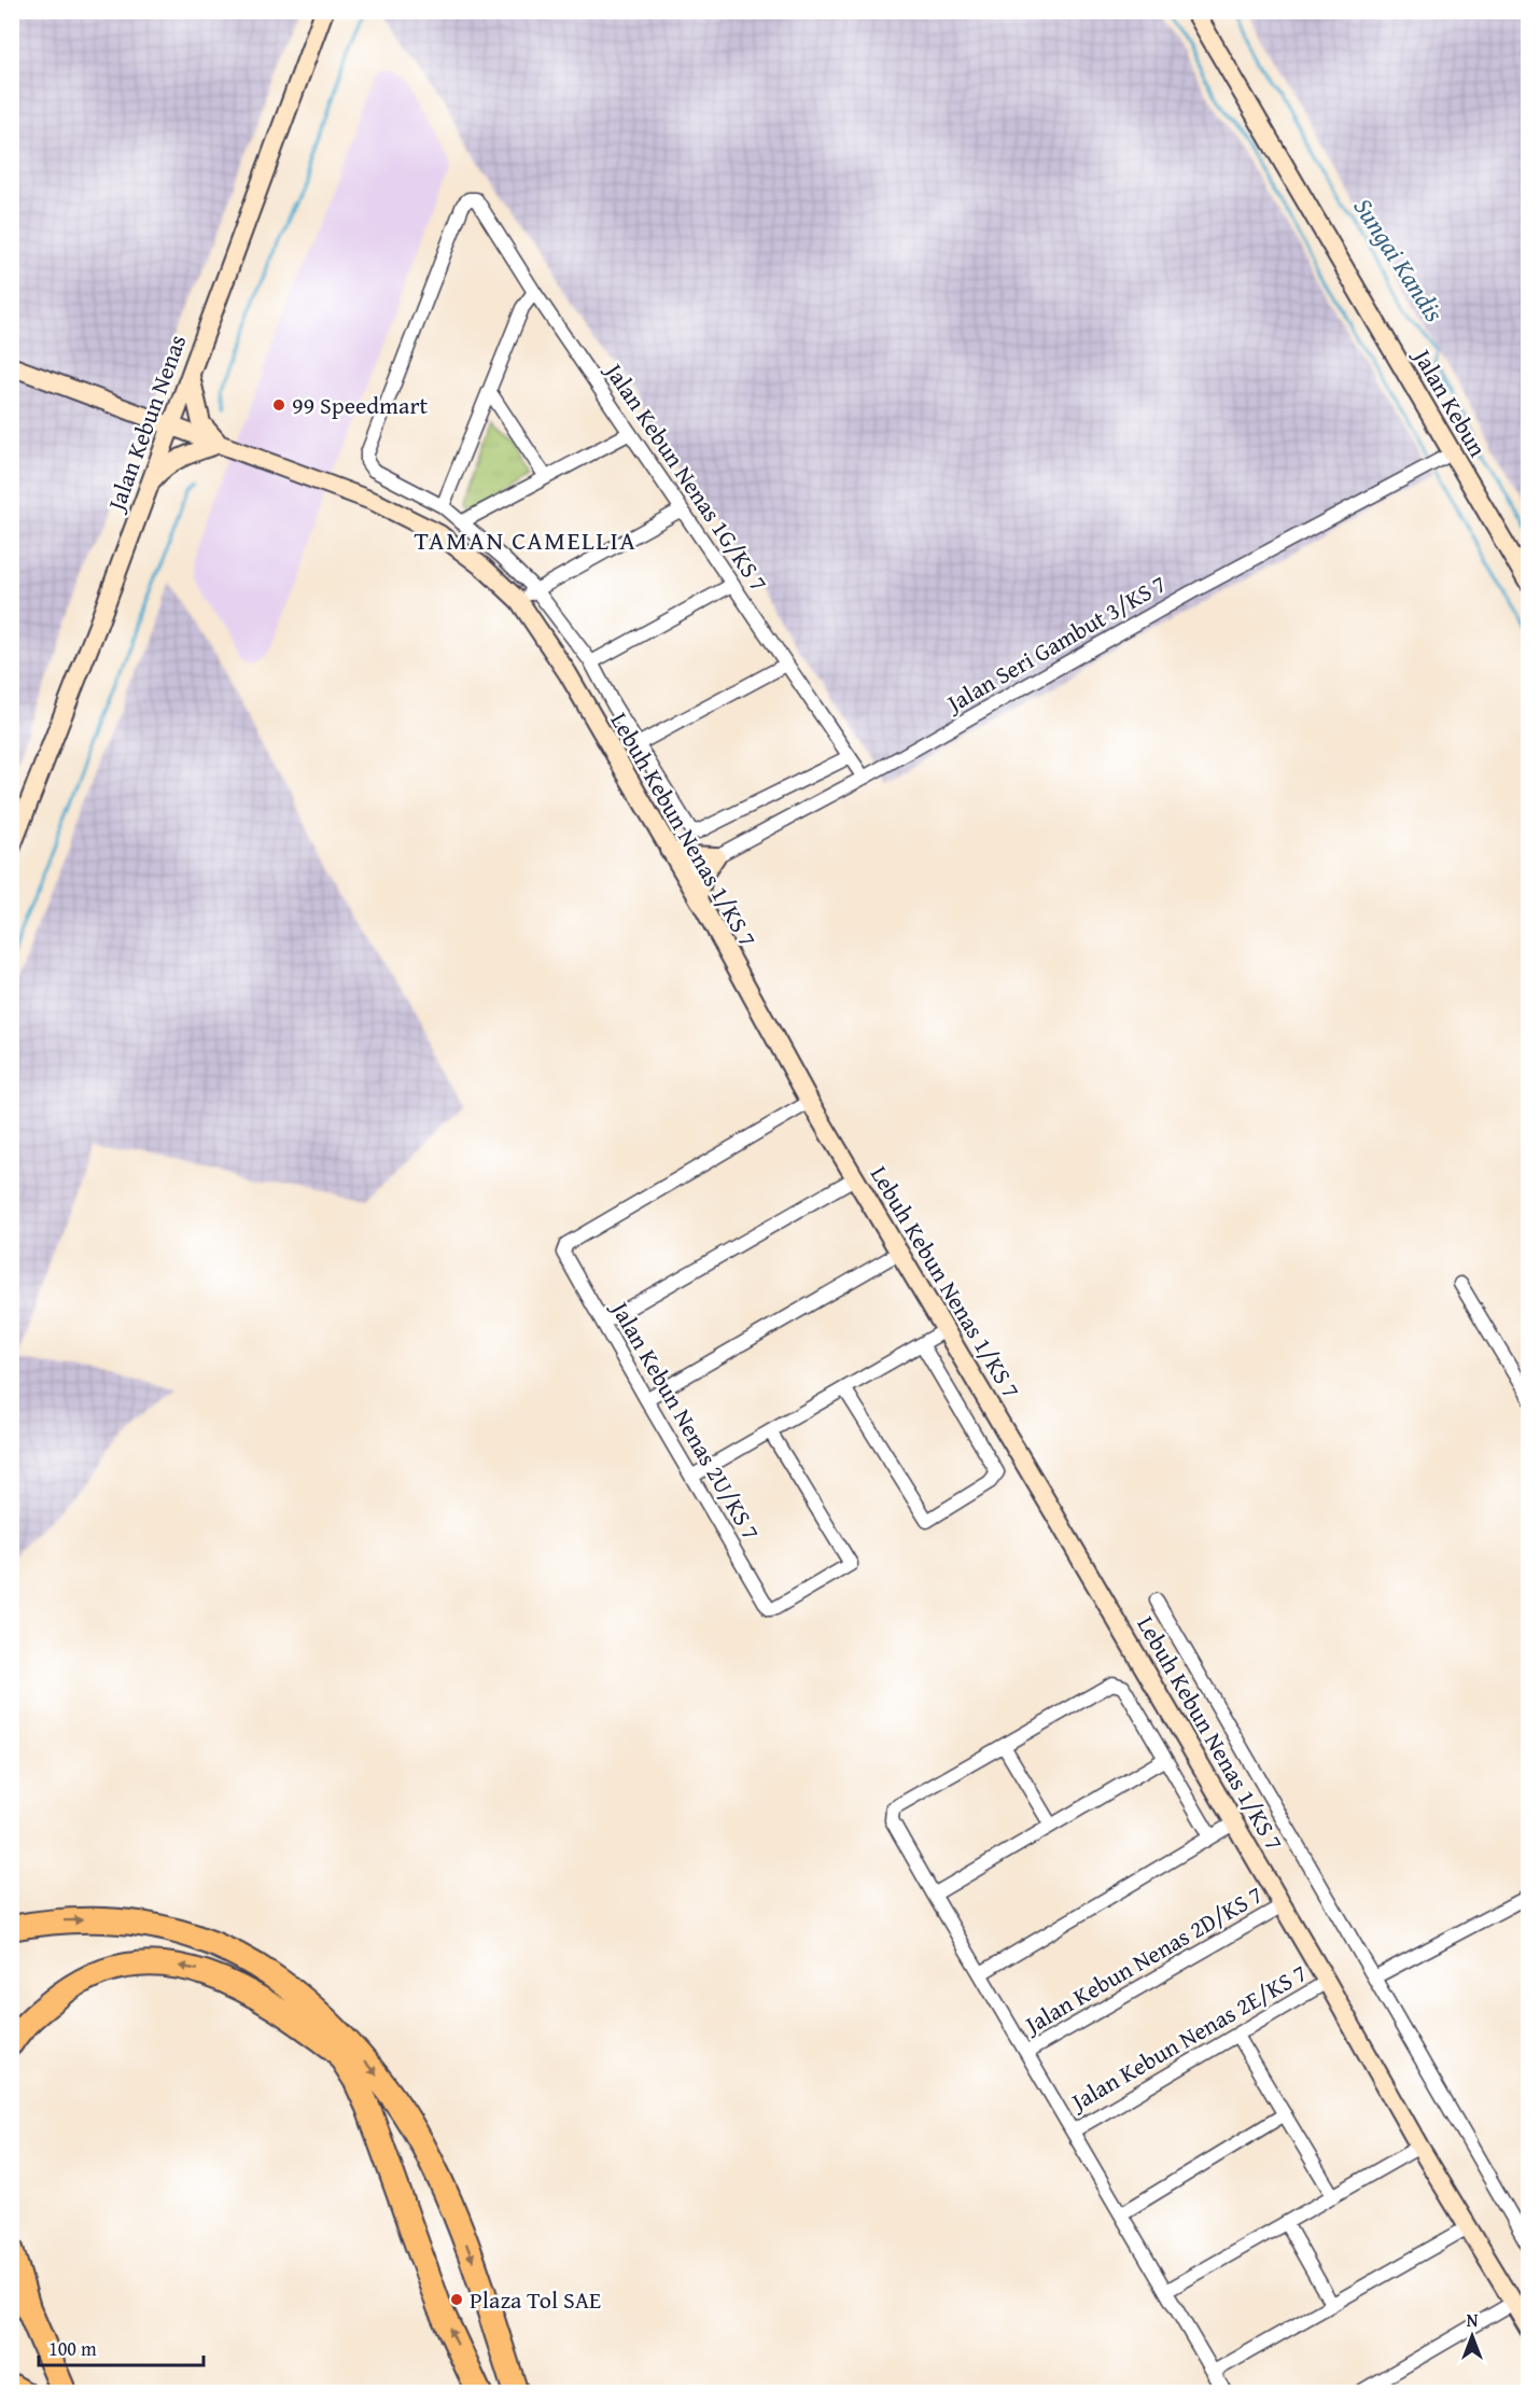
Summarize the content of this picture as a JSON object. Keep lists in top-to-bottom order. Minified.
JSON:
{"streets":{"street":["Jalan Kebun","Jalan Kebun Nenas","Jalan Kebun Nenas 1G/KS 7","Jalan Seri Gambut 3/KS 7","Lebuh Kebun Nenas 1/KS 7","Jalan Kebun Nenas 2U/KS 7","Jalan Kebun Nenas 2D/KS 7","Jalan Kebun Nenas 2E/KS 7"]},"crossings":[["Jalan Kebun","Jalan Seri Gambut 3/KS 7"],["Jalan Kebun Nenas","Lebuh Kebun Nenas 1/KS 7"],["Jalan Kebun Nenas 1G/KS 7","Jalan Seri Gambut 3/KS 7"],["Jalan Seri Gambut 3/KS 7","Lebuh Kebun Nenas 1/KS 7"],["Lebuh Kebun Nenas 1/KS 7","Jalan Kebun Nenas 2U/KS 7"],["Lebuh Kebun Nenas 1/KS 7","Jalan Kebun Nenas 2D/KS 7"],["Lebuh Kebun Nenas 1/KS 7","Jalan Kebun Nenas 2E/KS 7"]],"districts":["TAMAN CAMELLIA"],"water":["Sungai Kandis"],"places":["99 Speedmart","Plaza Tol SAE"],"scale_bar":"100 m","north":"top"}
